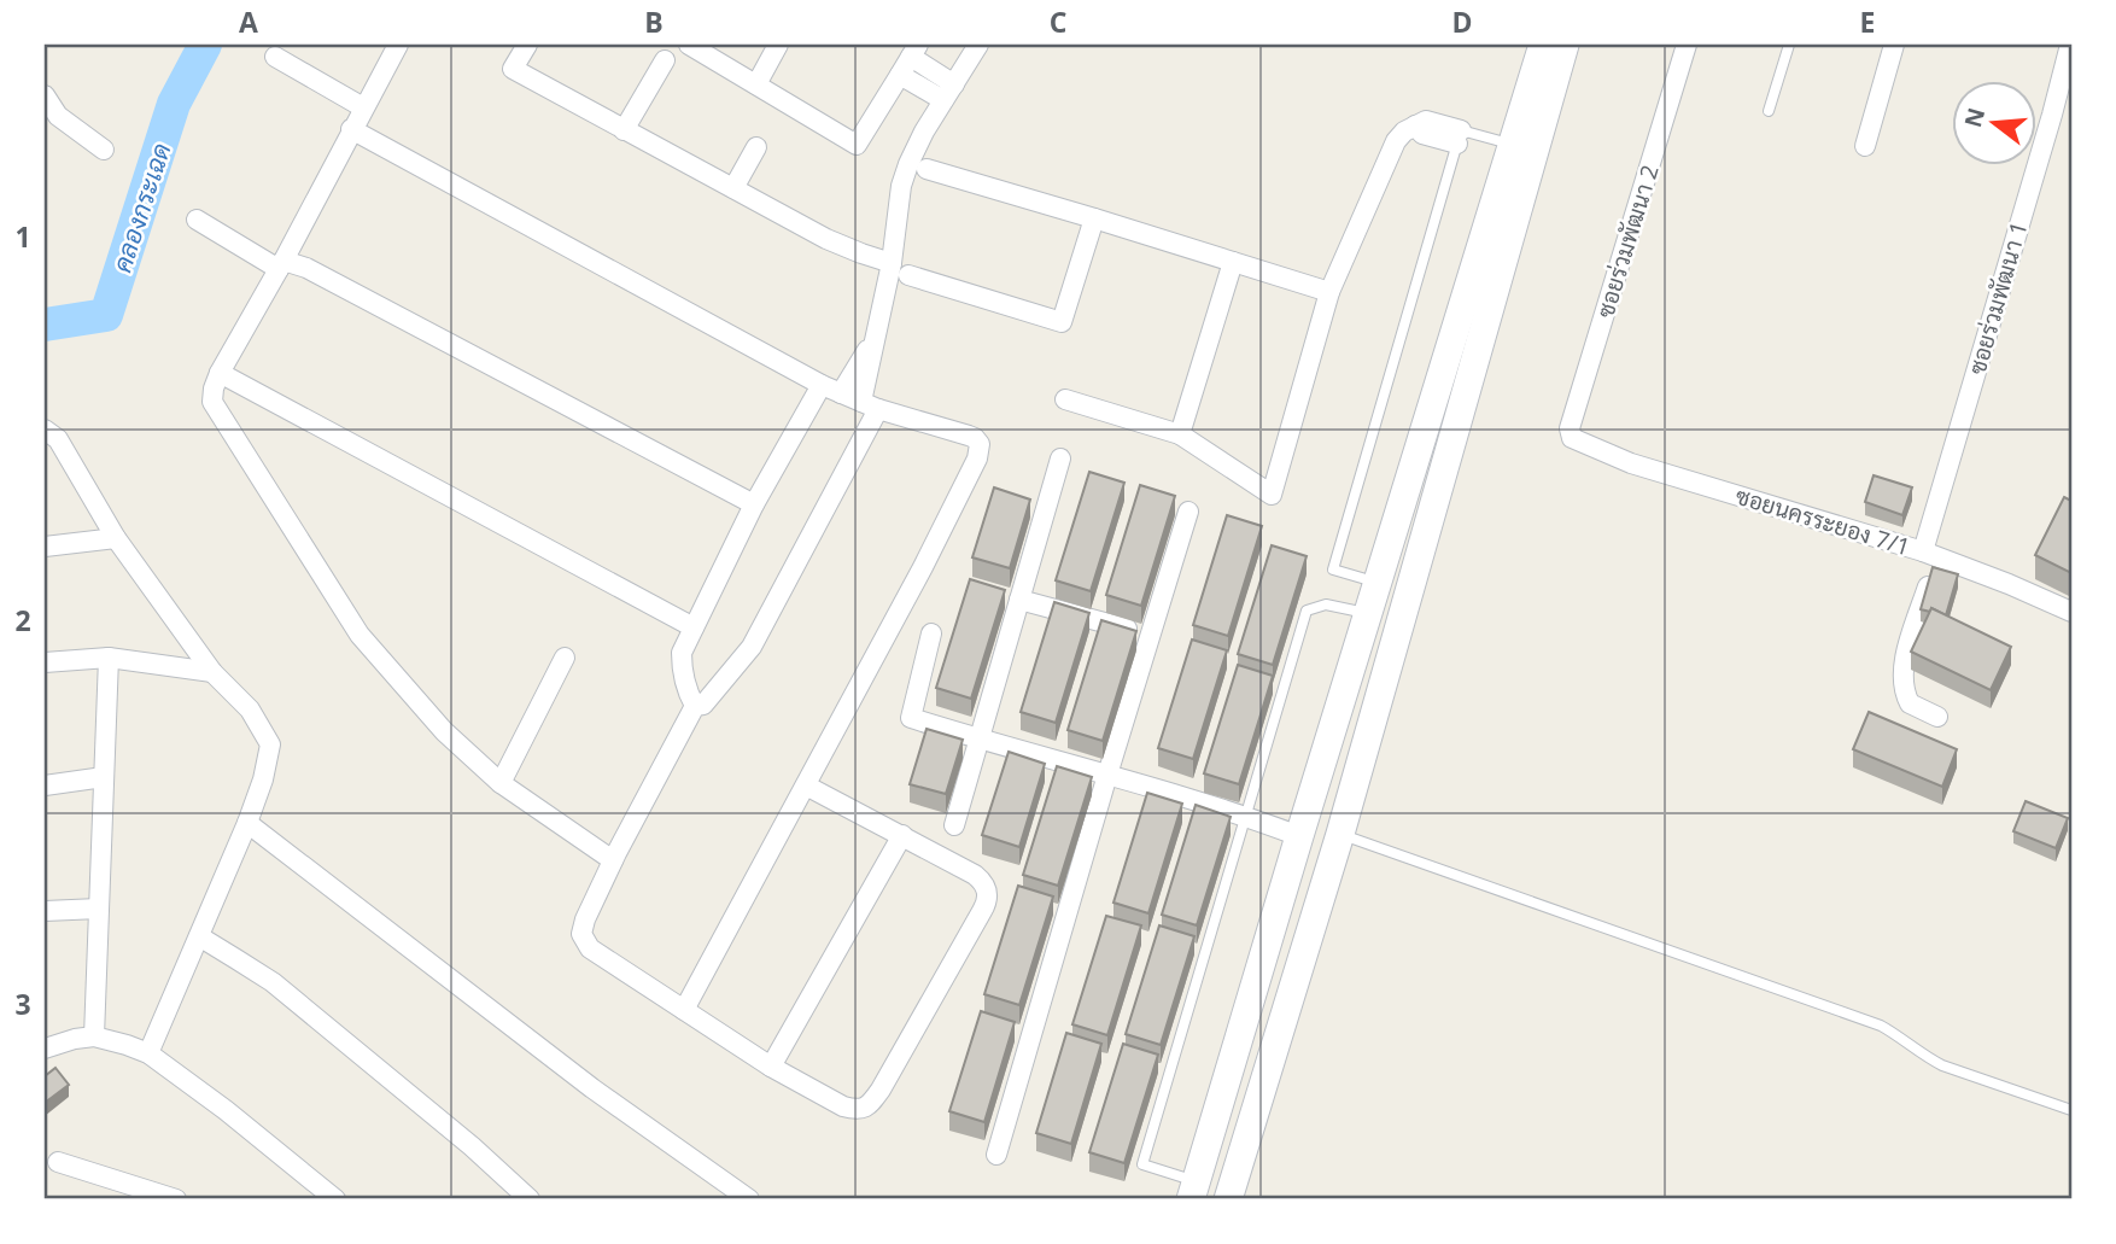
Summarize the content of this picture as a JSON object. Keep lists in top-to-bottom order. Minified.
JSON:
{"streets":{"street":["ซอยร่วมพัฒนา 2","ซอยร่วมพัฒนา 1","ซอยนครระยอง 7/1"]},"crossings":[["ซอยร่วมพัฒนา 2","ซอยนครระยอง 7/1"],["ซอยร่วมพัฒนา 1","ซอยนครระยอง 7/1"]],"water":["คลองกระเฉด"],"north":"left","grid":{"columns":["A","B","C","D","E"],"rows":["1","2","3"]}}
